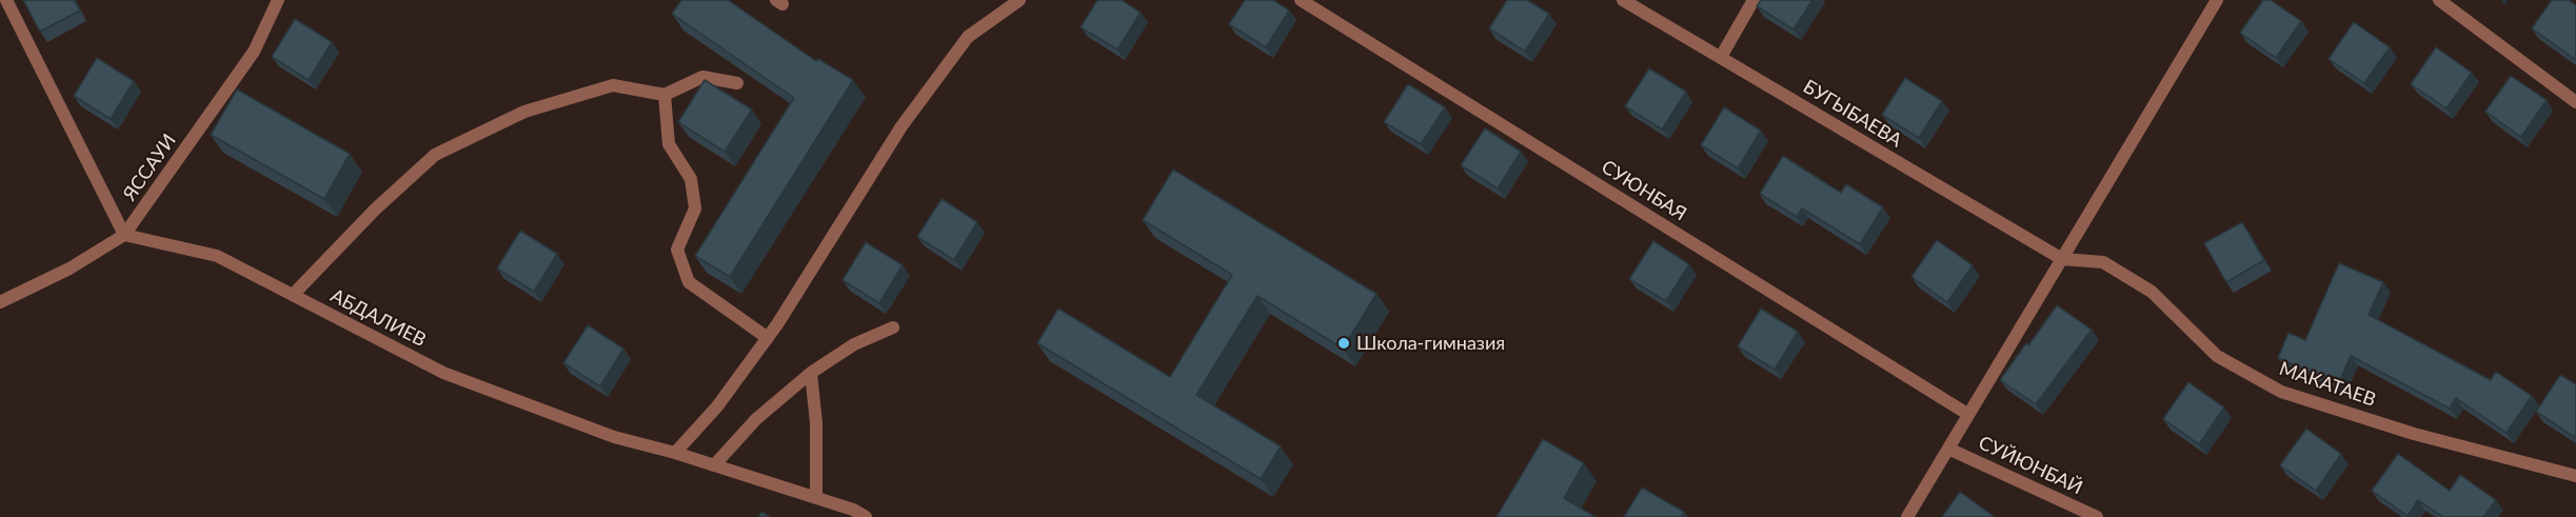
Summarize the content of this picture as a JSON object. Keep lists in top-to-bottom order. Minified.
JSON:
{"streets":{"street":["БУГЫБАЕВА","ЯССАУИ","СУЮНБАЯ","АБДАЛИЕВ","МАКАТАЕВ","СУЙЮНБАЙ"]},"crossings":[["БУГЫБАЕВА","МАКАТАЕВ"],["ЯССАУИ","АБДАЛИЕВ"]],"places":["Школа-гимназия"]}
